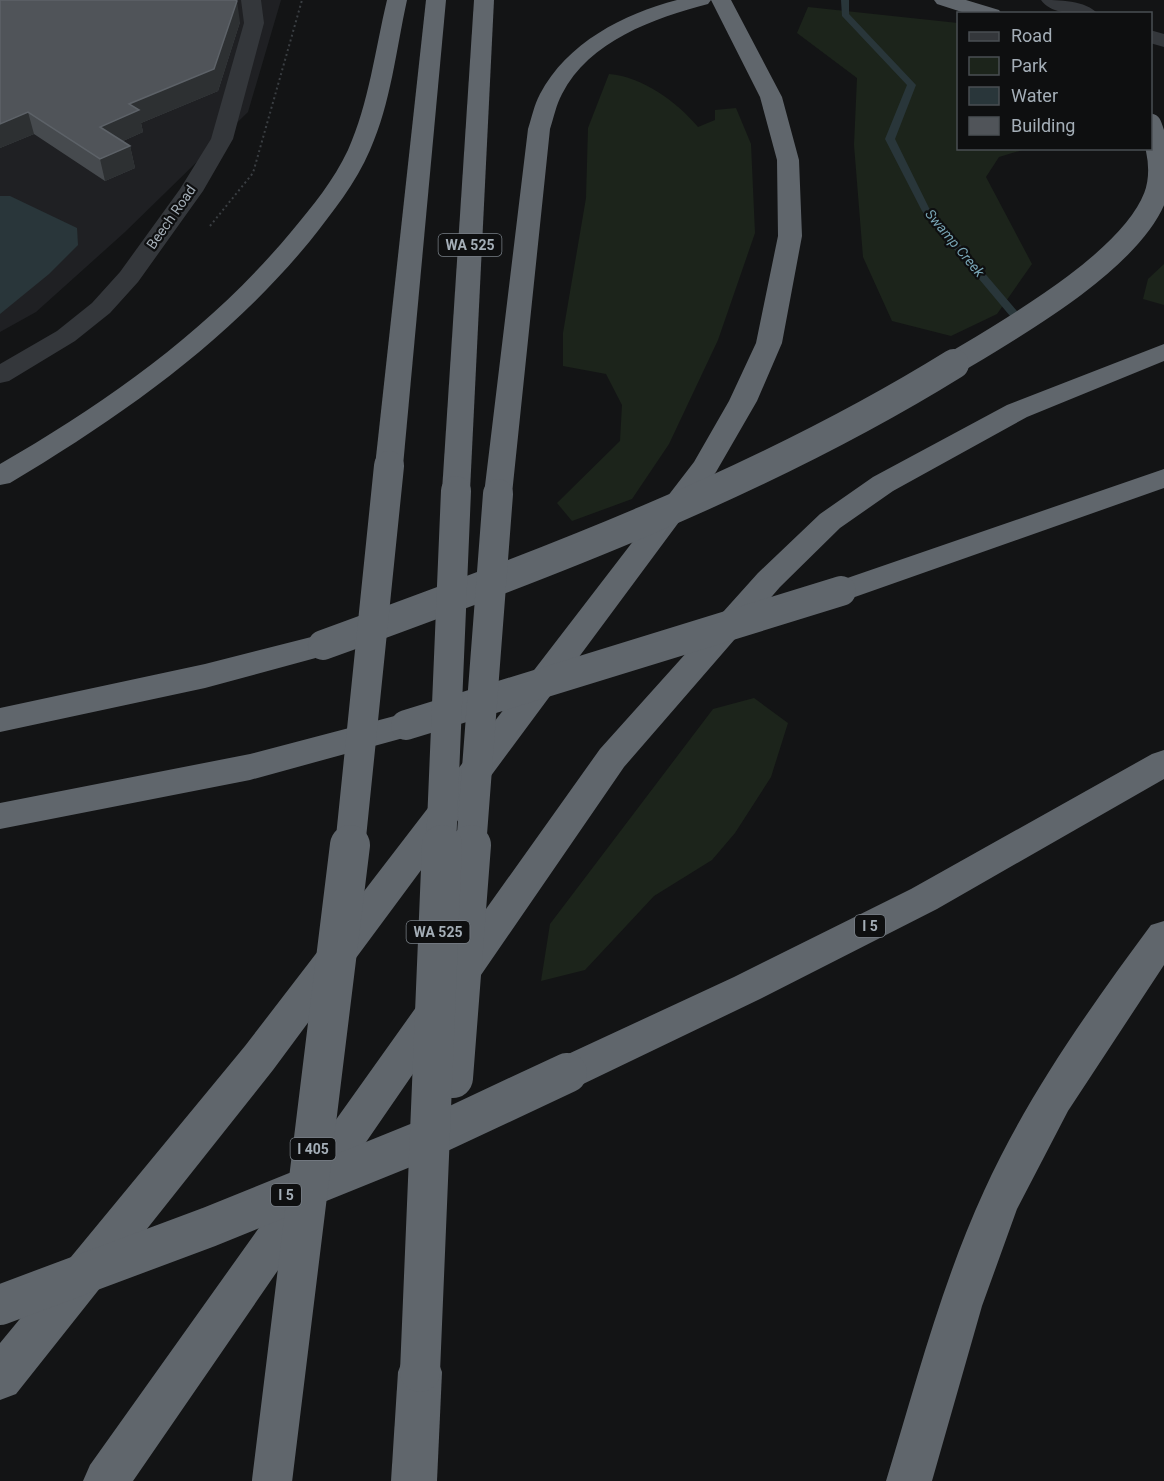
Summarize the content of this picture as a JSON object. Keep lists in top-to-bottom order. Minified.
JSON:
{"streets":{"highway":["WA 525","I 5","I 405"],"street":["Beech Road"]},"water":["Swamp Creek"],"legend":["Road","Park","Water","Building"]}
